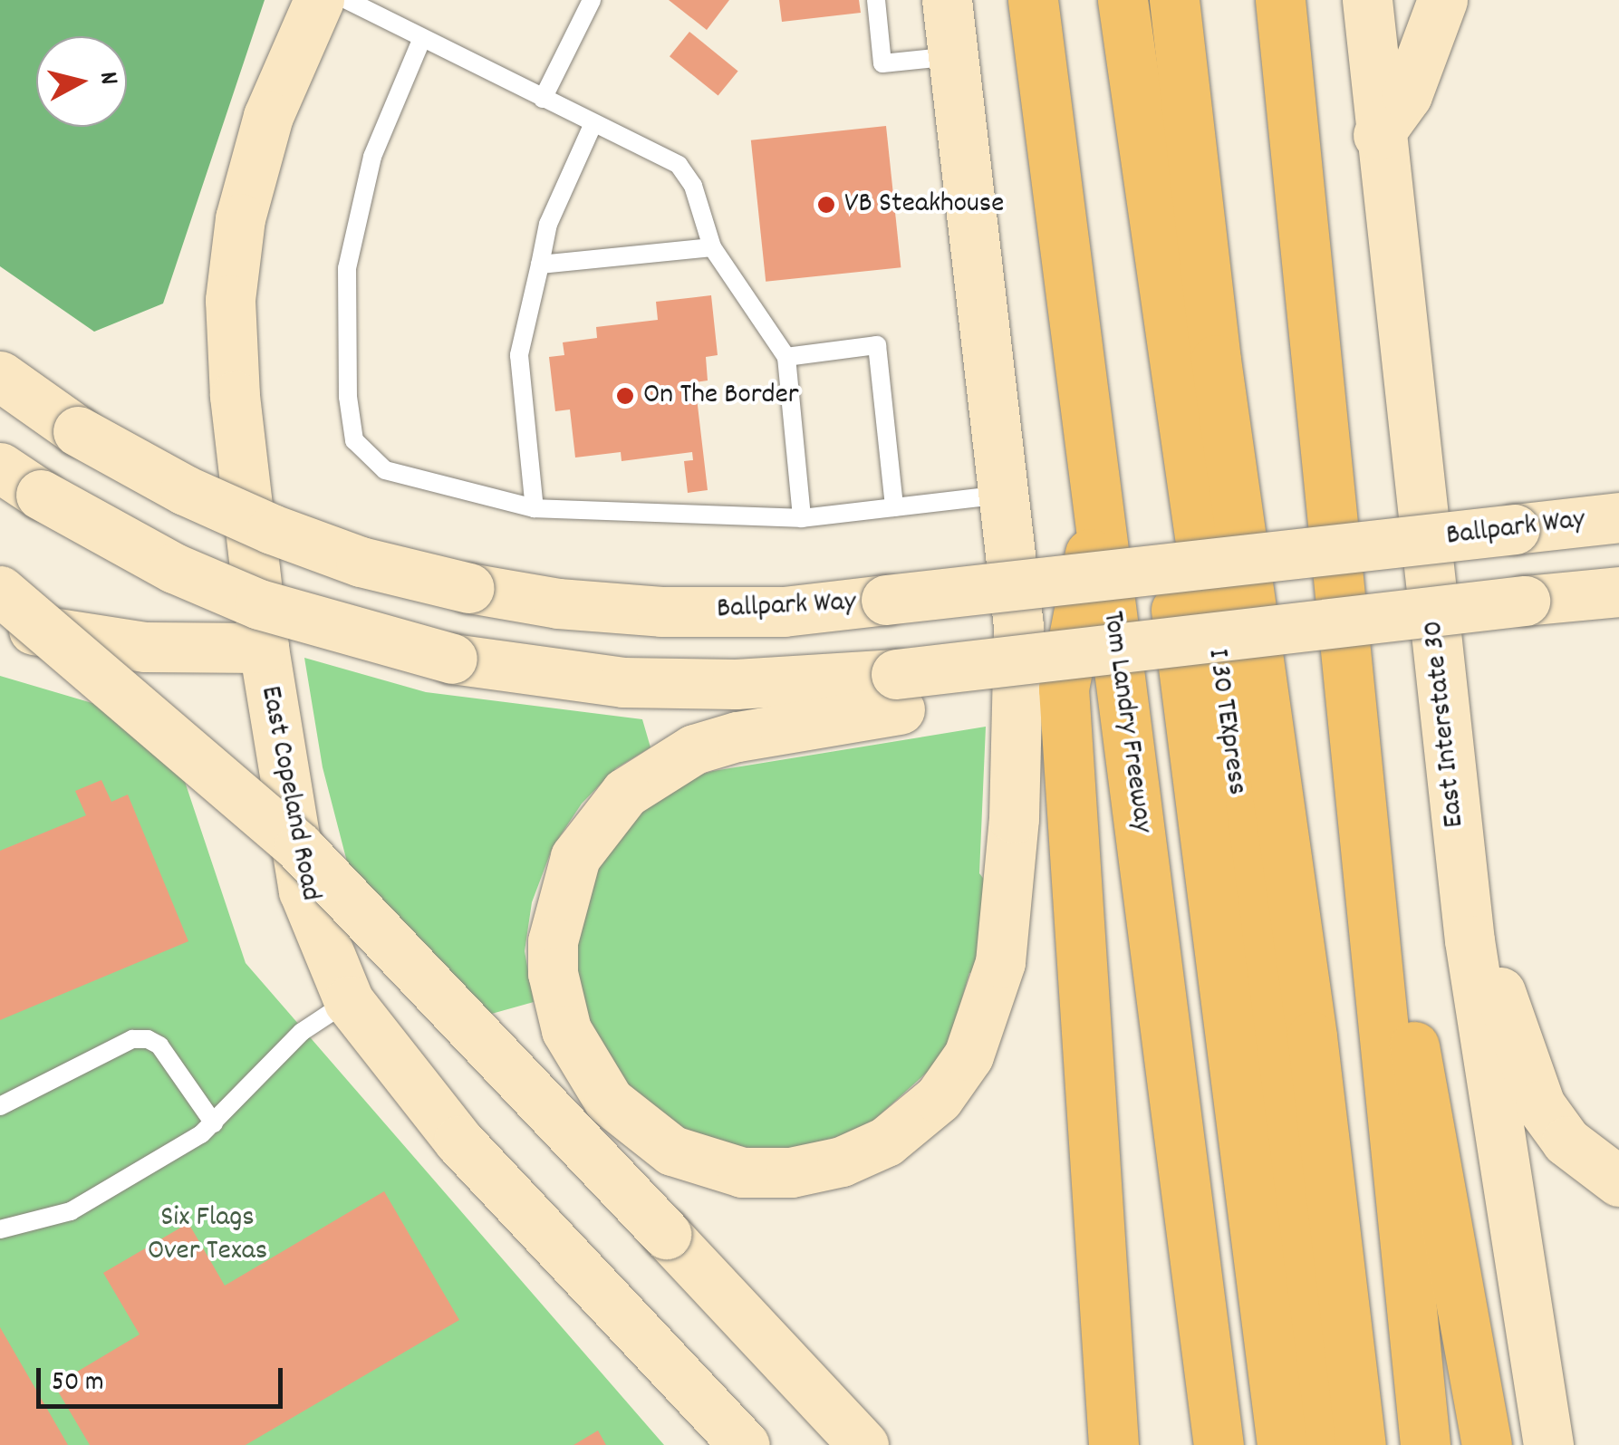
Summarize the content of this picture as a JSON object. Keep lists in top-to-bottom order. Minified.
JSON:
{"streets":{"highway":["Tom Landry Freeway","I 30 TEXpress"],"main road":["Ballpark Way","East Interstate 30","East Copeland Road"]},"parks":["Six Flags Over Texas"],"places":["VB Steakhouse","On The Border"],"scale_bar":"50 m","north":"right"}
